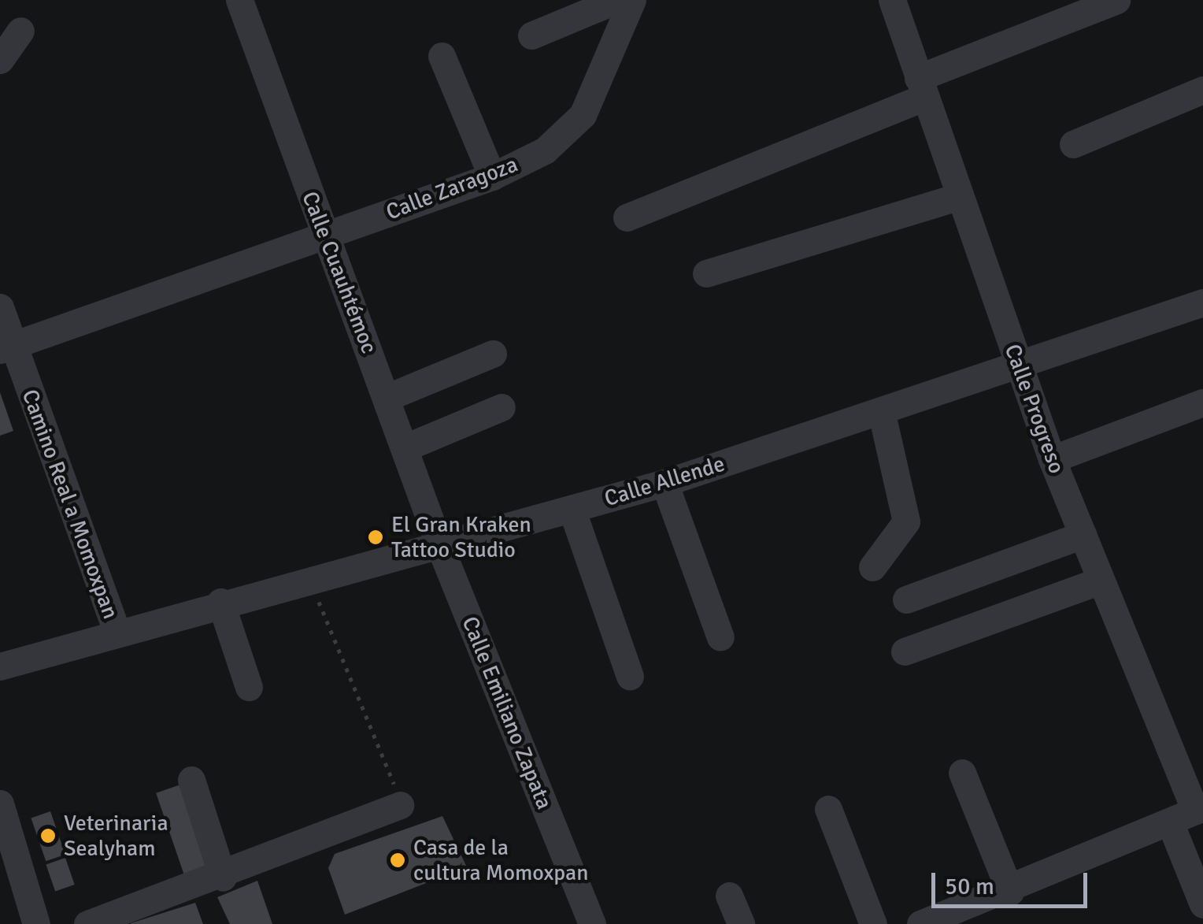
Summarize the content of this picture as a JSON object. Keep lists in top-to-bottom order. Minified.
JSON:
{"streets":{"street":["Calle Zaragoza","Calle Cuauhtémoc","Calle Progreso","Calle Allende","Camino Real a Momoxpan","Calle Emiliano Zapata"]},"crossings":[["Calle Zaragoza","Calle Cuauhtémoc"],["Calle Zaragoza","Camino Real a Momoxpan"],["Calle Cuauhtémoc","Calle Allende"],["Calle Cuauhtémoc","Calle Emiliano Zapata"],["Calle Progreso","Calle Allende"],["Calle Allende","Camino Real a Momoxpan"],["Calle Allende","Calle Emiliano Zapata"]],"places":["El Gran Kraken Tattoo Studio","Veterinaria Sealyham","Casa de la cultura Momoxpan"],"scale_bar":"50 m"}
